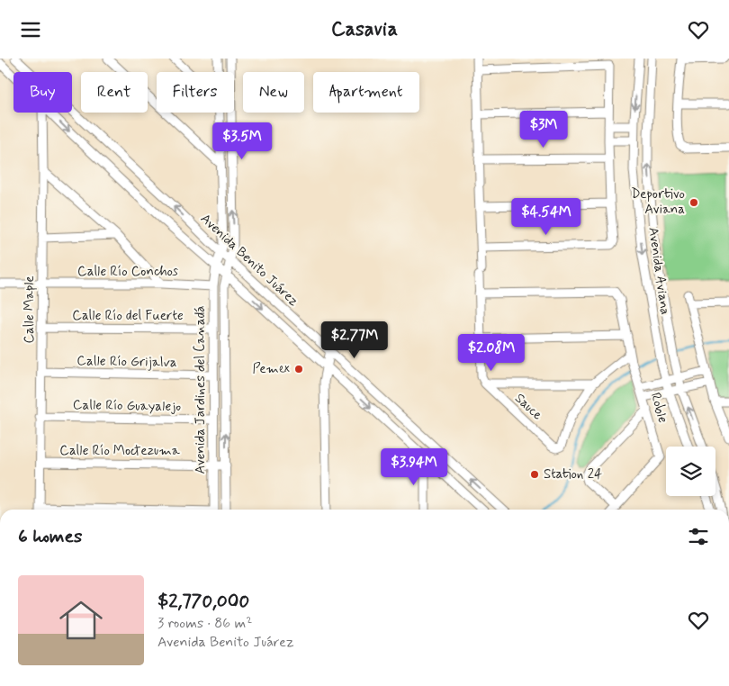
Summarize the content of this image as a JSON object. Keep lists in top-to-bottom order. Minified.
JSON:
{"streets":{"street":["Avenida Benito Juárez","Avenida Aviana","Calle Río Conchos","Calle Maple","Calle Río del Fuerte","Calle Río Grijalva","Avenida Jardines del Canadá","Calle Río Guayalejo","Sauce","Roble","Calle Río Moctezuma"]},"crossings":[["Avenida Benito Juárez","Avenida Jardines del Canadá"],["Calle Río Conchos","Calle Maple"],["Calle Río Conchos","Avenida Jardines del Canadá"],["Calle Maple","Calle Río del Fuerte"],["Calle Maple","Calle Río Grijalva"],["Calle Maple","Calle Río Guayalejo"],["Calle Maple","Calle Río Moctezuma"],["Calle Río del Fuerte","Avenida Jardines del Canadá"],["Calle Río Grijalva","Avenida Jardines del Canadá"],["Avenida Jardines del Canadá","Calle Río Guayalejo"],["Avenida Jardines del Canadá","Calle Río Moctezuma"]],"places":["Deportivo Aviana","Pemex","Station 24"],"page":{"header":"Casavia","chip":["Buy","Rent","Filters","New","Apartment"],"price":["$3M","$3.5M","$4.54M","$2.77M","$2.08M","$3.94M"],"heading":"6 homes","list":[{"name":"$2,770,000","note":"3 rooms · 86 m² · Avenida Benito Juárez"}]}}
